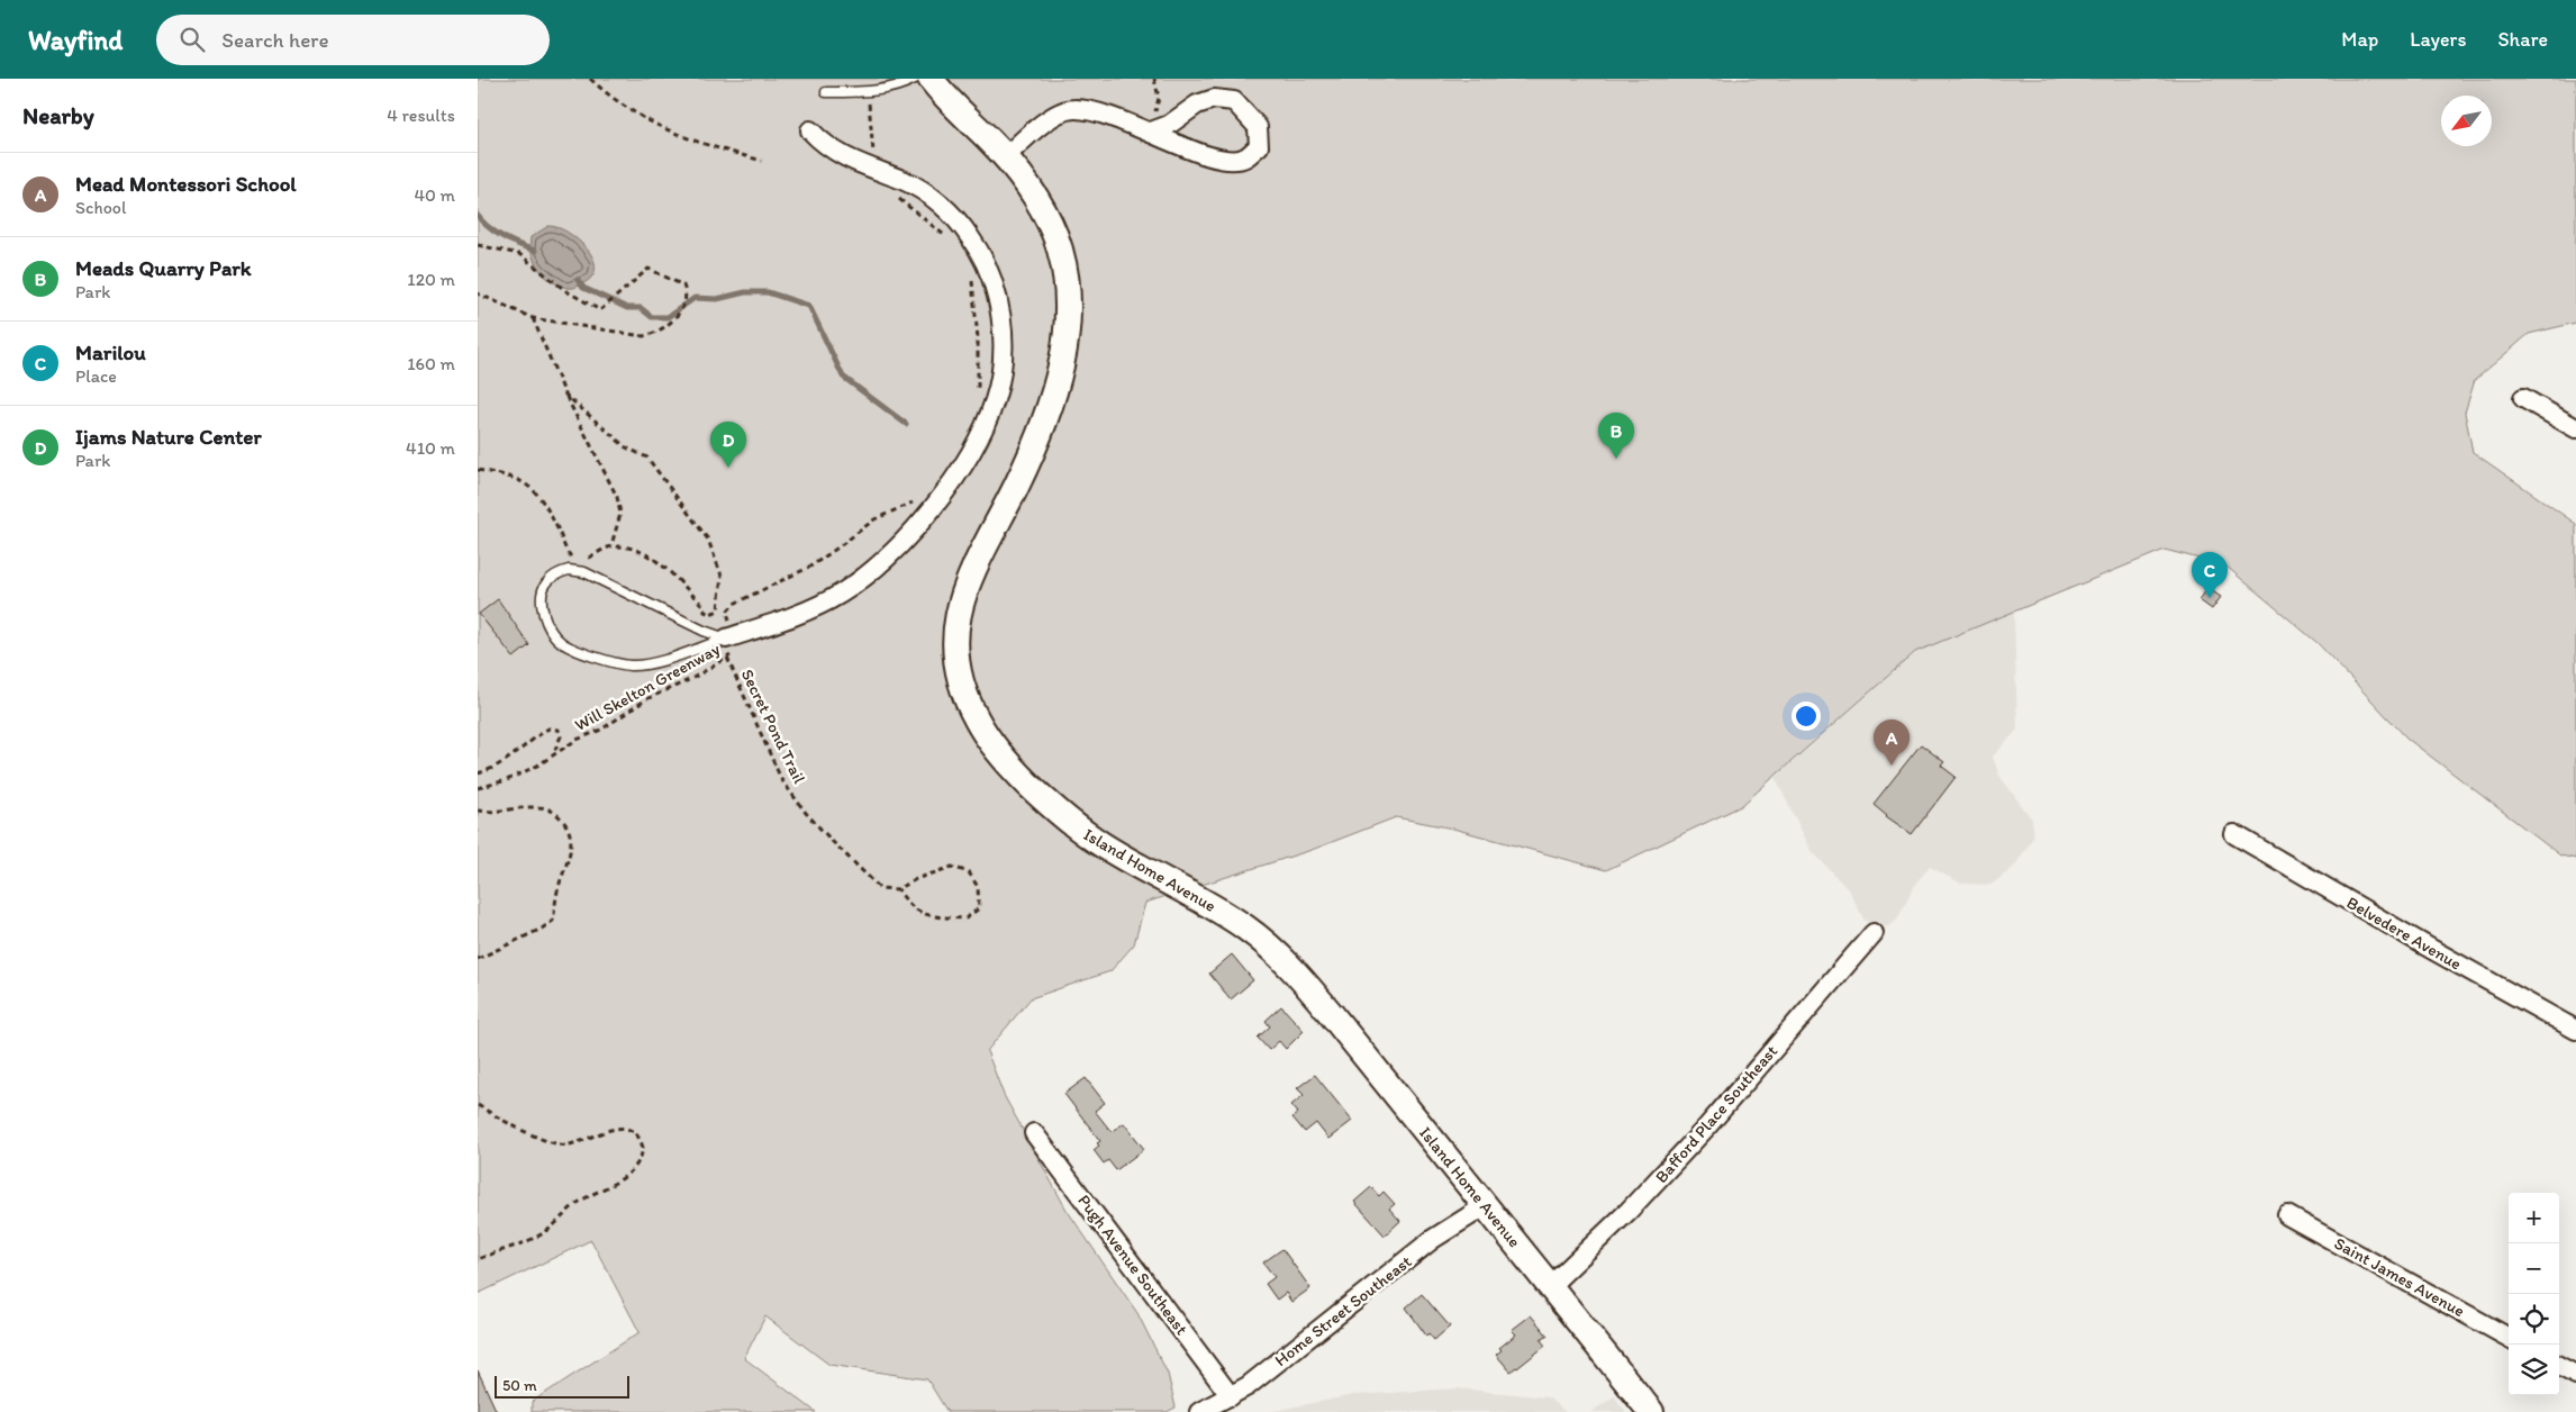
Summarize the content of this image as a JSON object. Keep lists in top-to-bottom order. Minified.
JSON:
{"streets":{"street":["Island Home Avenue","Belvedere Avenue","Bafford Place Southeast","Pugh Avenue Southeast","Saint James Avenue","Home Street Southeast"],"path":["Will Skelton Greenway","Secret Pond Trail"]},"crossings":[["Will Skelton Greenway","Secret Pond Trail"],["Island Home Avenue","Bafford Place Southeast"],["Island Home Avenue","Home Street Southeast"],["Pugh Avenue Southeast","Home Street Southeast"]],"scale_bar":"50 m","north":"bottom left","page":{"header":"Wayfind","search":"Search here","nav":["Map","Layers","Share"],"heading":["Nearby","4 results"],"list":[{"mark":"A","name":"Mead Montessori School","note":"School","value":"40 m"},{"mark":"B","name":"Meads Quarry Park","note":"Park","value":"120 m"},{"mark":"C","name":"Marilou","note":"Place","value":"160 m"},{"mark":"D","name":"Ijams Nature Center","note":"Park","value":"410 m"}],"pins":["B","D","C","A"],"map_buttons":["+","−"],"scale":"50 m"}}
